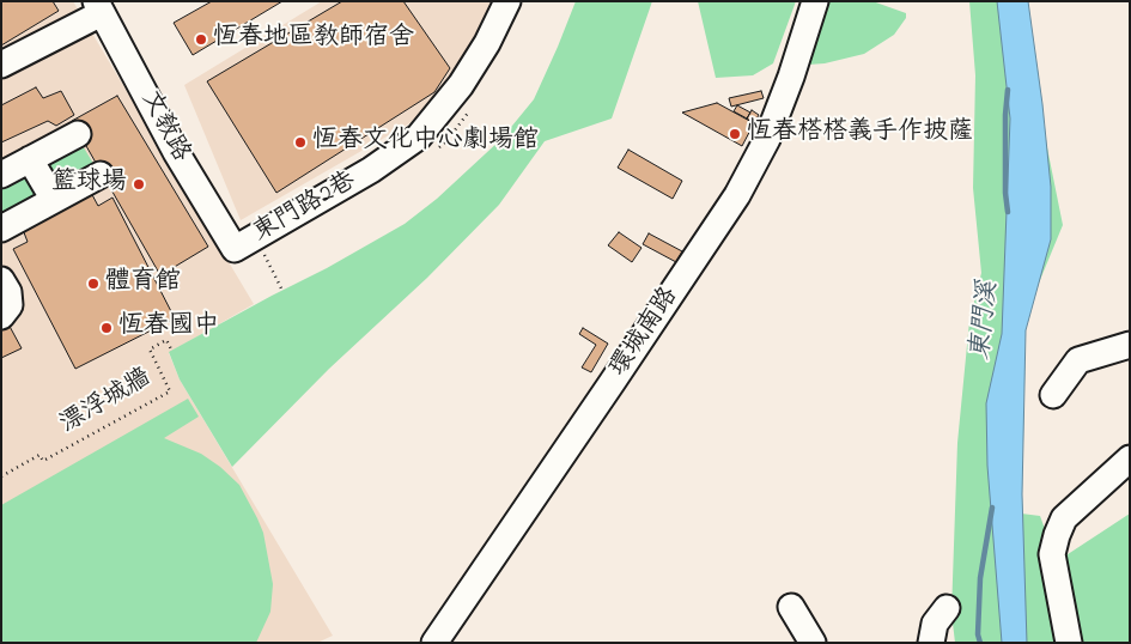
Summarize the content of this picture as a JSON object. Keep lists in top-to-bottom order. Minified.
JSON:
{"streets":{"street":["文教路","東門路2巷","環城南路"],"path":["漂浮城牆"]},"crossings":[["文教路","東門路2巷"]],"water":["東門溪"],"places":["恆春地區教師宿舍","恆春榙榙義手作披薩","恆春文化中心劇場館","籃球場","體育館","恆春國中"]}
